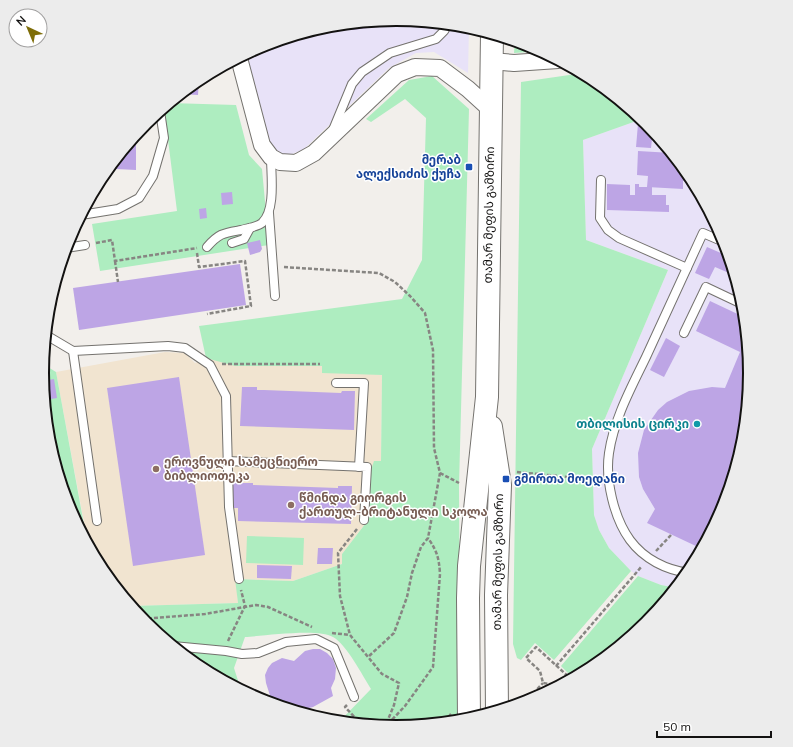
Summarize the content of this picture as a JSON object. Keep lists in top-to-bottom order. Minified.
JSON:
{"streets":{"main road":["თამარ მეფის გამზირი"]},"places":{"transit":["მერაბ ალექსიძის ქუჩა","გმირთა მოედანი"],"other":["თბილისის ცირკი","ეროვნული სამეცნიერო ბიბლიოთეკა","წმინდა გიორგის ქართულ-ბრიტანული სკოლა"]},"scale_bar":"50 m","north":"top left"}
